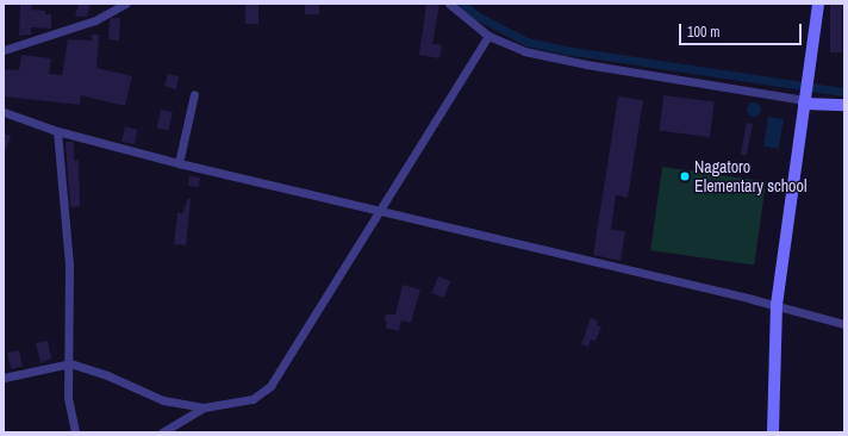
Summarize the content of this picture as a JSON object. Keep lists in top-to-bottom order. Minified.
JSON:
{"places":["Nagatoro Elementary school"],"scale_bar":"100 m"}
